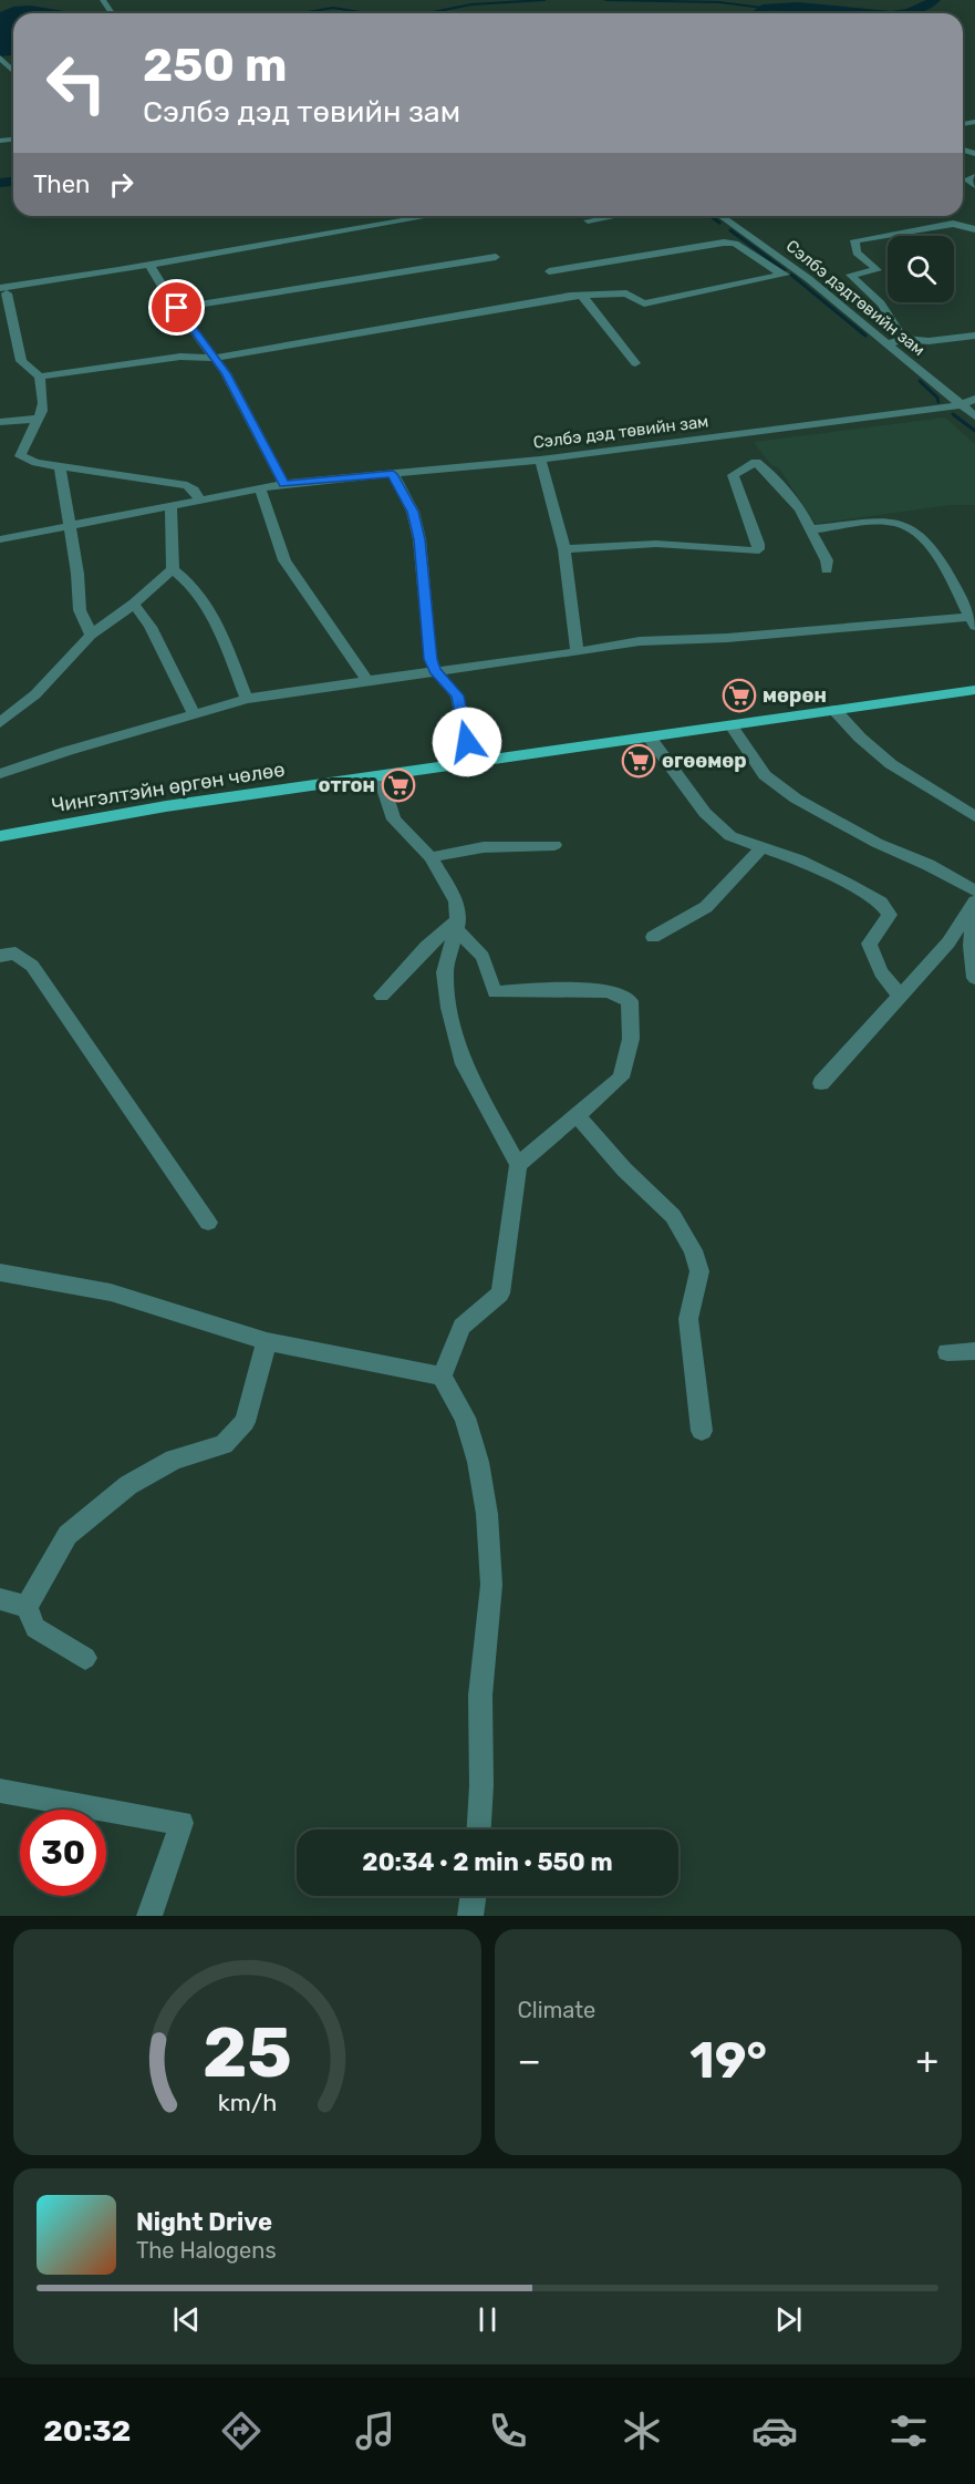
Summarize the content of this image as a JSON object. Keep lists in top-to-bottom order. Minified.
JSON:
{"streets":{"main road":["Чингэлтэйн өргөн чөлөө"],"street":["Сэлбэ дэдтөвийн зам","Сэлбэ дэд төвийн зам"]},"crossings":[["Сэлбэ дэдтөвийн зам","Сэлбэ дэд төвийн зам"]],"places":{"supermarket":["мөрөн","өгөөмөр","отгон"]},"page":{"turn":["250 m","Сэлбэ дэд төвийн зам"],"then":"Then","limit":"30","trip":"20:34 · 2 min · 550 m","tile":"Climate","heat":["−","19°","+"],"song":["Night Drive","The Halogens"],"tabs":"20:32","gauge":["25","km/h"]}}
